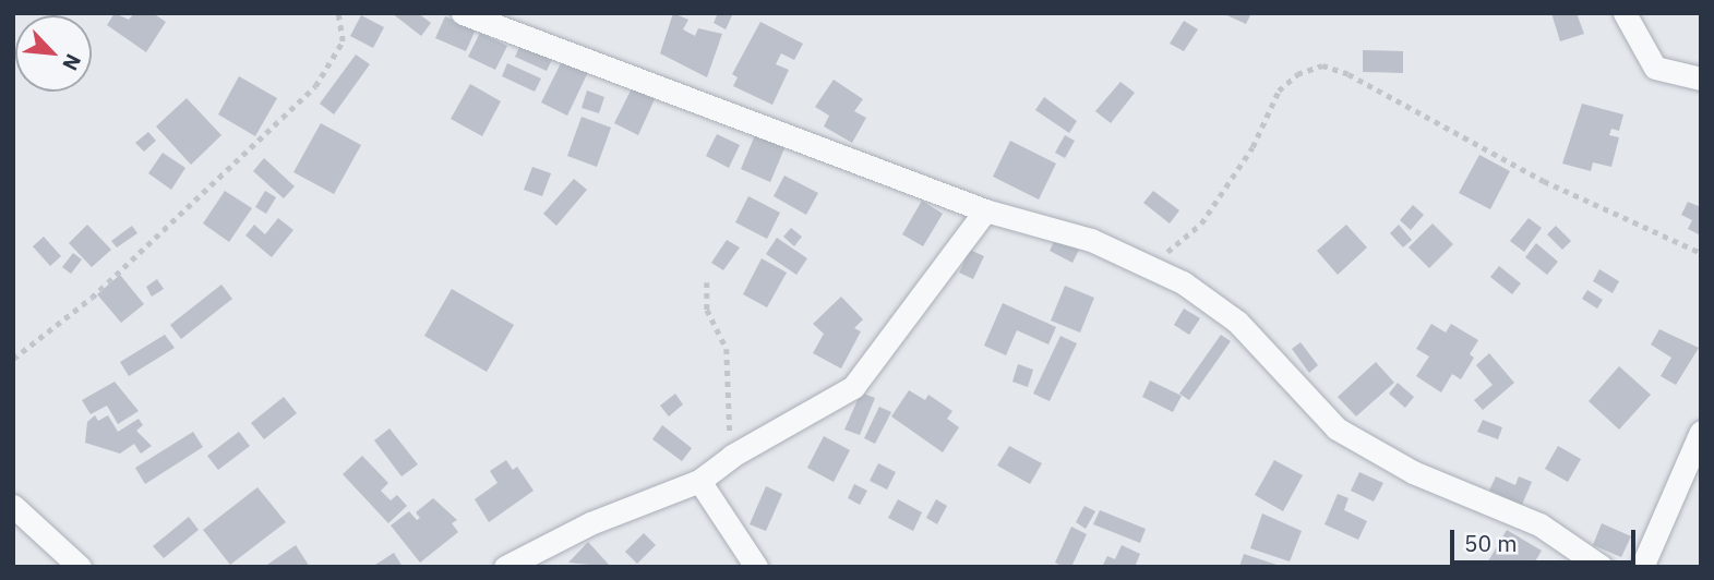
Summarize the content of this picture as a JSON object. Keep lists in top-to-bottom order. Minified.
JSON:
{"scale_bar":"50 m","north":"bottom right"}
